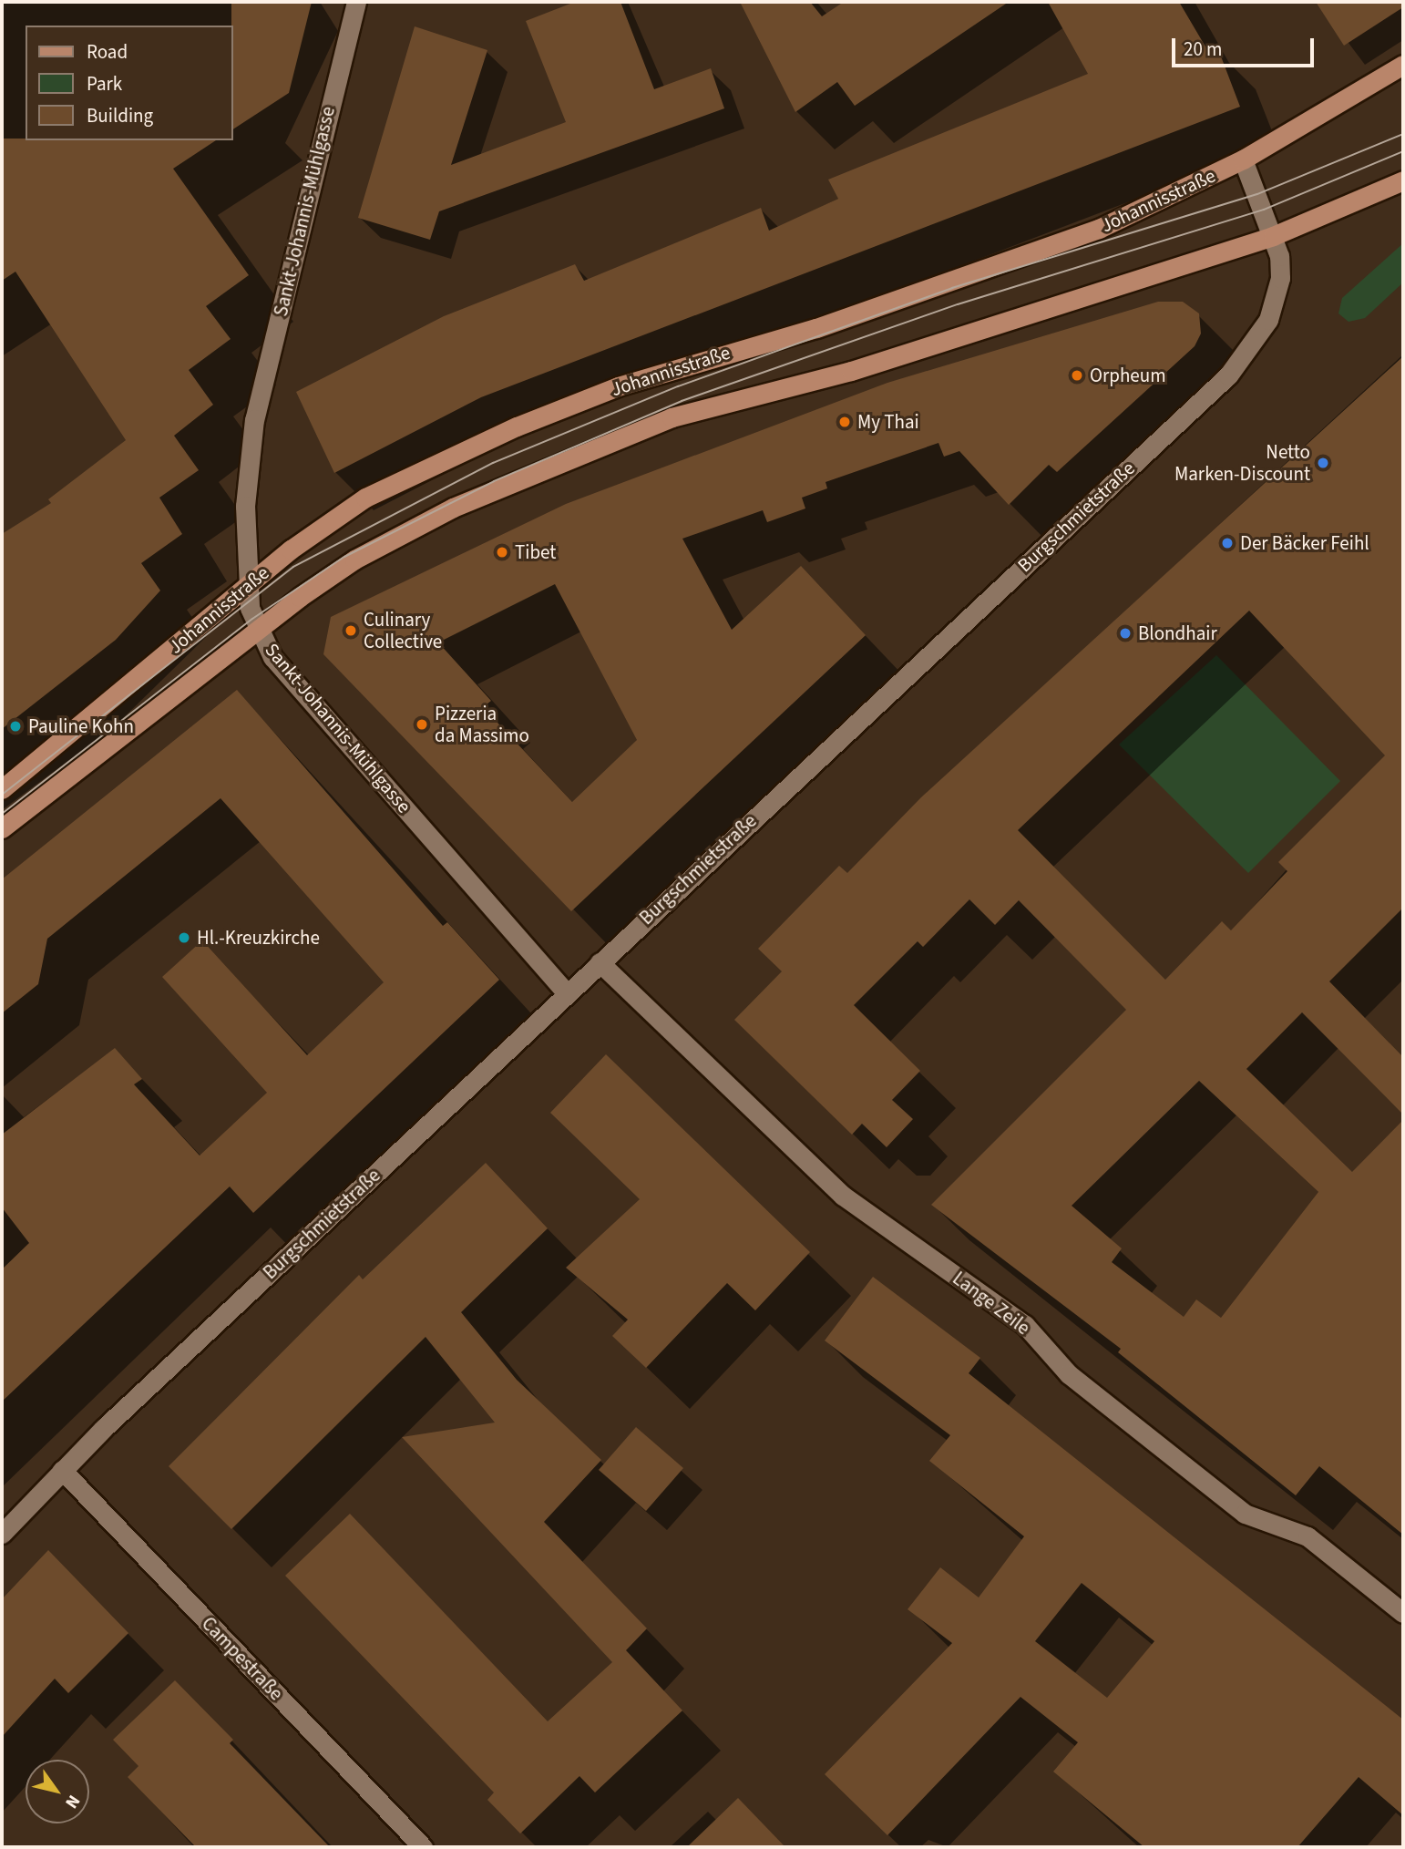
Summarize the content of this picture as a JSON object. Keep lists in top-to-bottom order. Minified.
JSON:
{"streets":{"main road":["Johannisstraße"],"street":["Sankt-Johannis-Mühlgasse","Burgschmietstraße","Lange Zeile","Campestraße"]},"crossings":[["Johannisstraße","Sankt-Johannis-Mühlgasse"],["Johannisstraße","Burgschmietstraße"],["Sankt-Johannis-Mühlgasse","Burgschmietstraße"],["Burgschmietstraße","Lange Zeile"],["Burgschmietstraße","Campestraße"]],"places":["Orpheum","My Thai","Netto Marken-Discount","Der Bäcker Feihl","Tibet","Culinary Collective","Blondhair","Pizzeria da Massimo","Pauline Kohn","Hl.-Kreuzkirche"],"legend":["Road","Park","Building"],"scale_bar":"20 m","north":"bottom right"}
